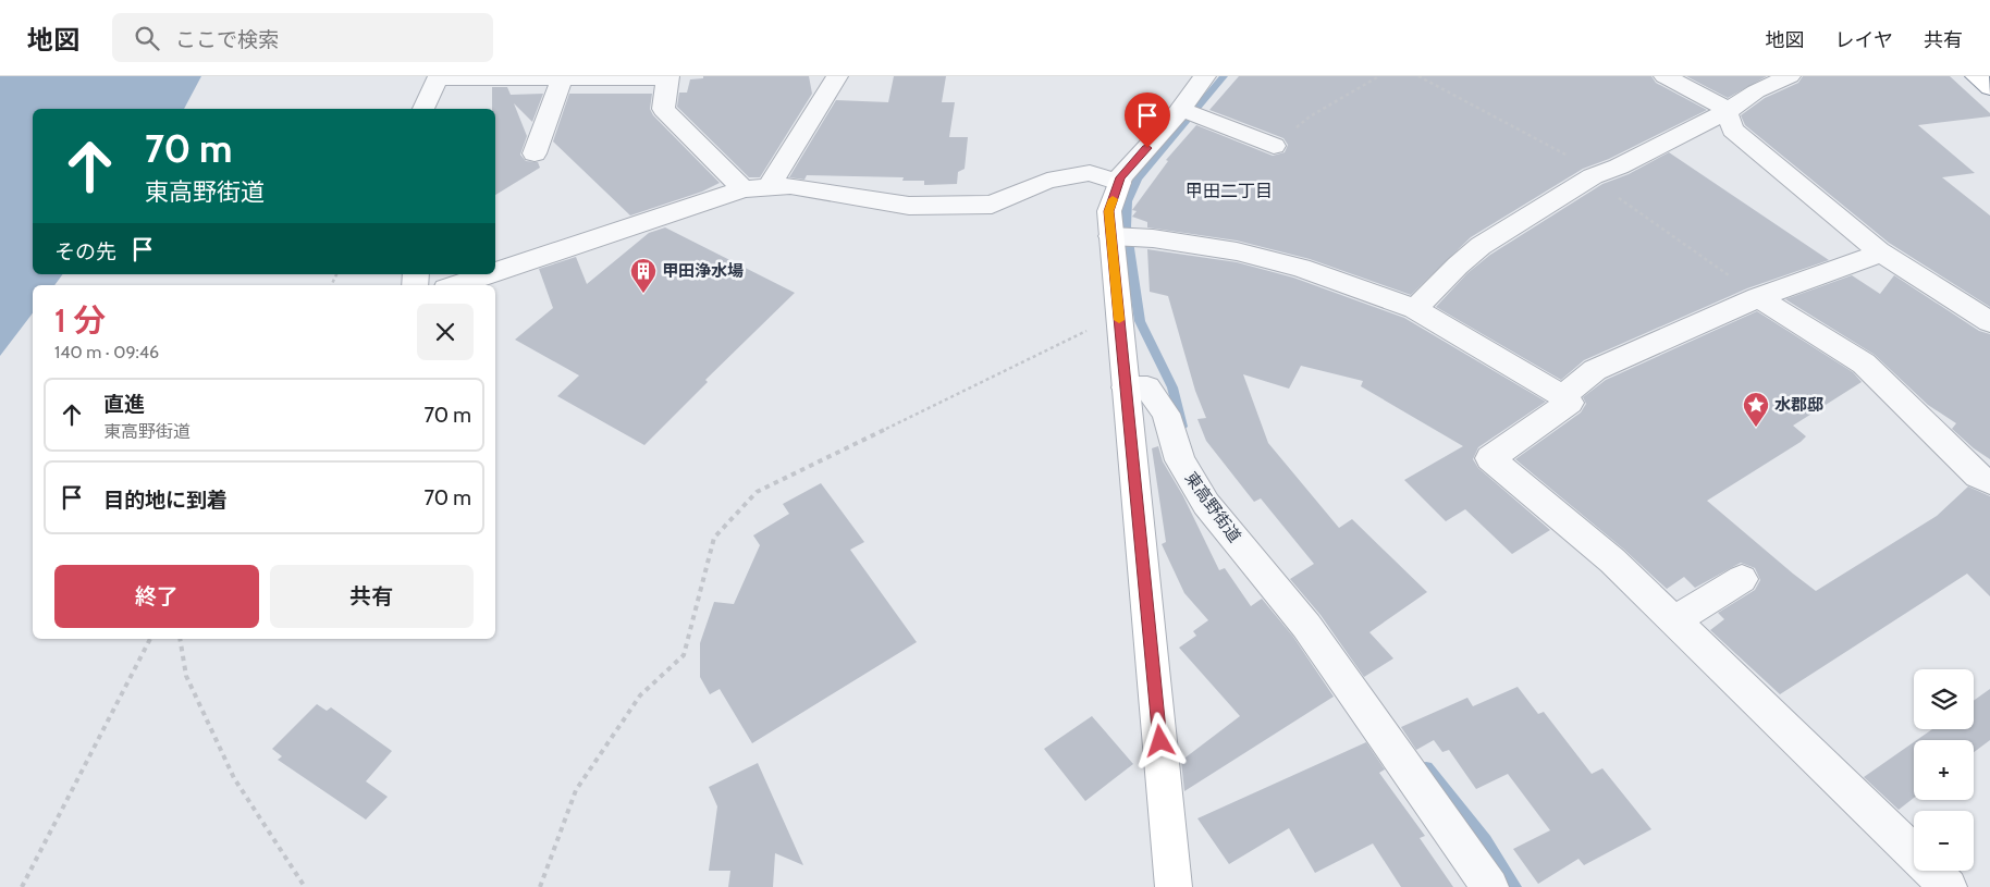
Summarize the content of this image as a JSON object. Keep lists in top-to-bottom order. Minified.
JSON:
{"streets":{"street":["東高野街道"]},"districts":["甲田二丁目"],"places":{"building":["甲田浄水場"],"place":["水郡邸"]},"page":{"header":"地図","search":"ここで検索","nav":["地図","レイヤ","共有"],"turn":["70 m","東高野街道"],"then":"その先","heading":["1 分","140 m · 09:46"],"list":[{"name":"直進","note":"東高野街道","value":"70 m"},{"name":"目的地に到着","value":"70 m"}],"buttons":["終了","共有"],"map_buttons":["+","−"]}}
